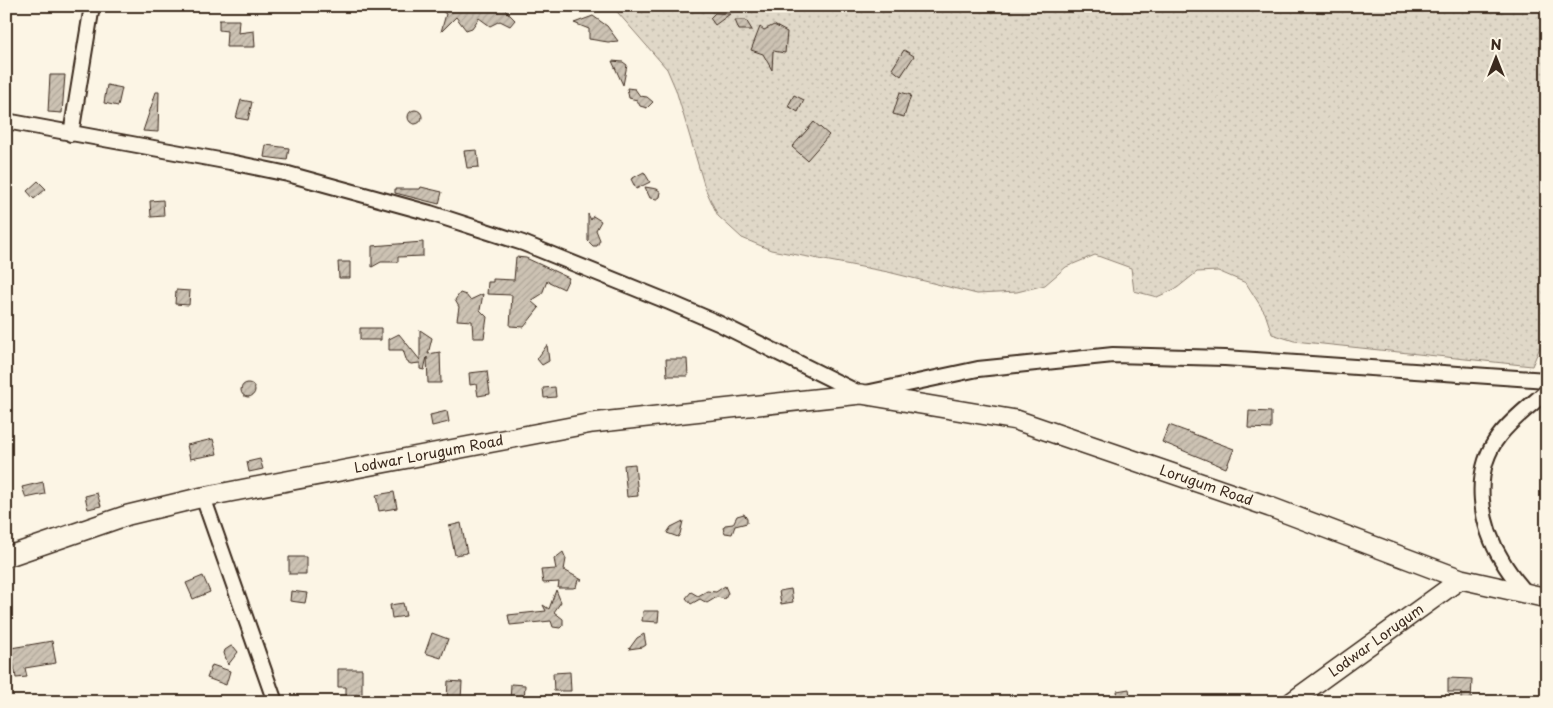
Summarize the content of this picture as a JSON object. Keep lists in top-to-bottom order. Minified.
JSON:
{"streets":{"main road":["Lodwar Lorugum Road","Lorugum Road"],"street":["Lodwar Lorugum"]},"crossings":[["Lodwar Lorugum Road","Lorugum Road"],["Lorugum Road","Lodwar Lorugum"]],"north":"top"}
